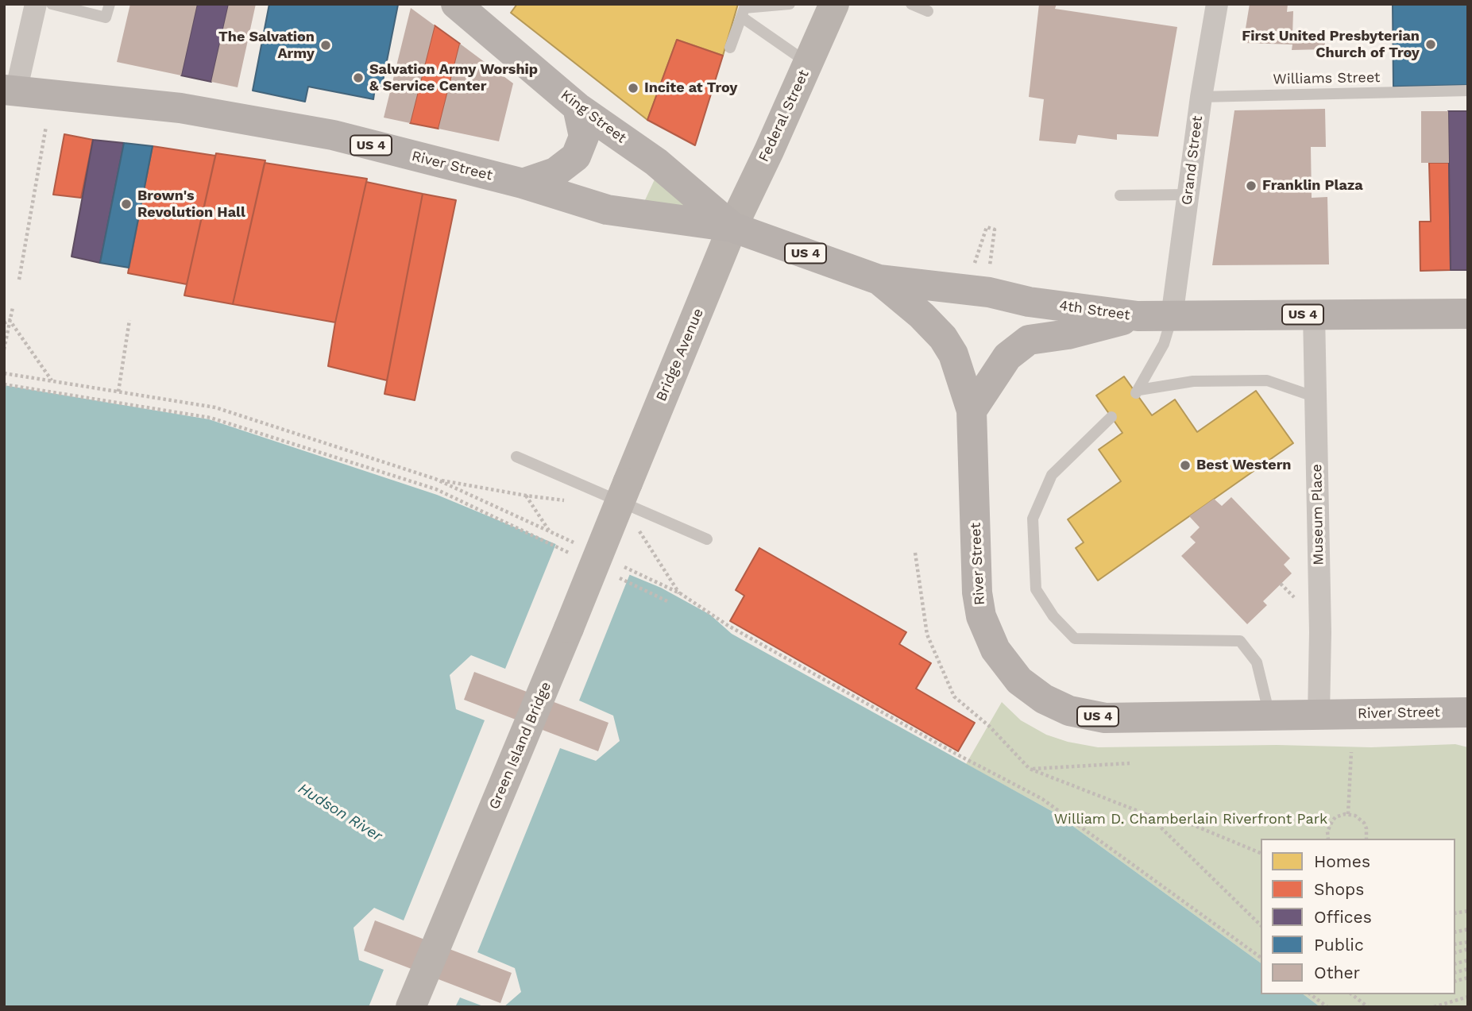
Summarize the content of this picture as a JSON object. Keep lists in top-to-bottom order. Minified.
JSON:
{"streets":{"main road":["King Street","US 4","River Street","4th Street"],"street":["Federal Street","Grand Street","Bridge Avenue","Museum Place","Green Island Bridge"],"lane":["Williams Street"]},"crossings":[["Williams Street","Grand Street"],["Federal Street","King Street"],["Federal Street","River Street"],["Federal Street","4th Street"],["Federal Street","Bridge Avenue"],["King Street","River Street"],["King Street","4th Street"],["King Street","Bridge Avenue"],["Grand Street","4th Street"],["River Street","4th Street"],["River Street","Bridge Avenue"],["River Street","Museum Place"],["4th Street","Bridge Avenue"],["4th Street","Museum Place"],["Bridge Avenue","Green Island Bridge"]],"water":["Hudson River"],"parks":["William D. Chamberlain Riverfront Park"],"places":["First United Presbyterian Church of Troy","The Salvation Army","Salvation Army Worship & Service Center","Incite at Troy","Franklin Plaza","Brown's Revolution Hall","Best Western"],"legend":["Homes","Shops","Offices","Public","Other"]}
